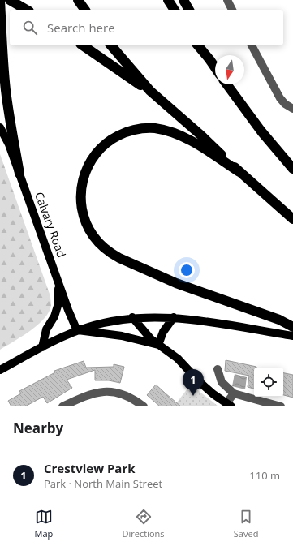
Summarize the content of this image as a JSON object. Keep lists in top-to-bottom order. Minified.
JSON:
{"streets":{"main road":["Calvary Road"]},"north":"bottom","page":{"search":"Search here","pins":"1","heading":"Nearby","list":[{"mark":"1","name":"Crestview Park","note":"Park · North Main Street","value":"110 m"}],"nav":["Map","Directions","Saved"]}}
